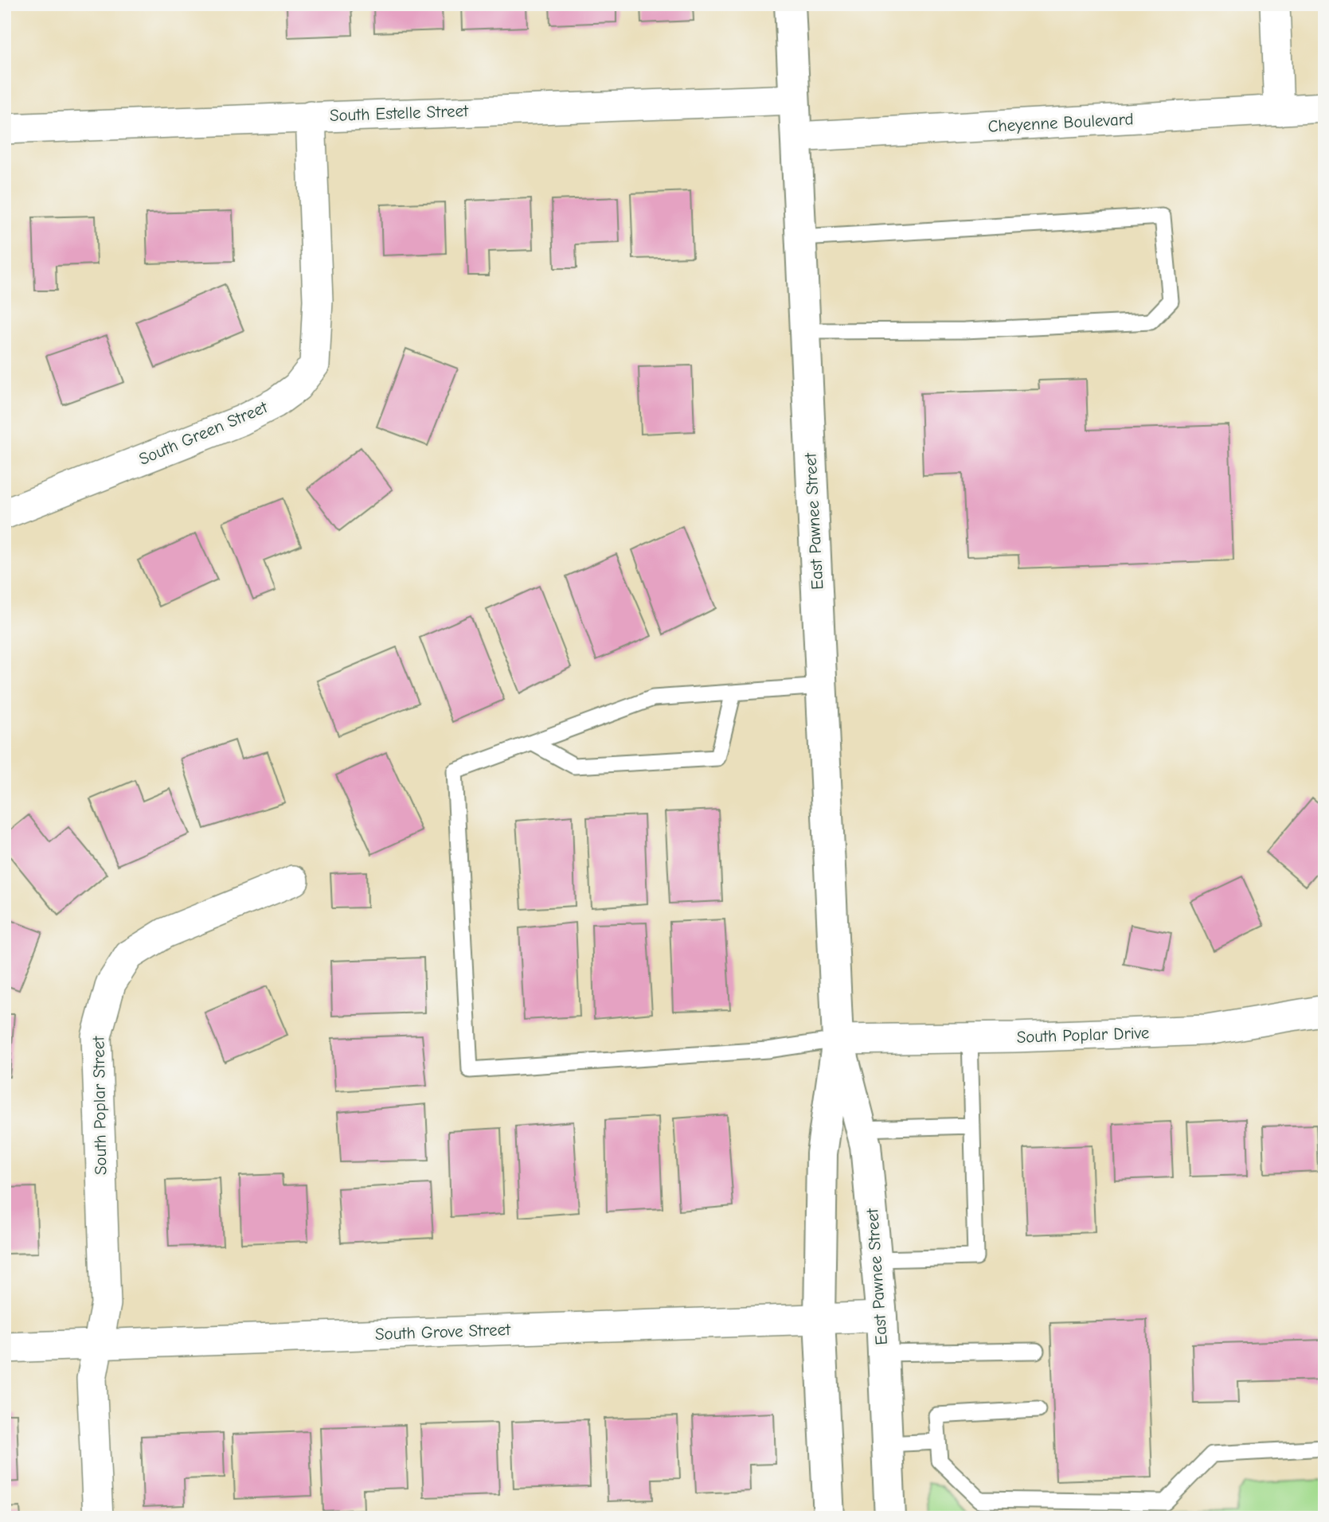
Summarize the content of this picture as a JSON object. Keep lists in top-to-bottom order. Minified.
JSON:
{"streets":{"main road":["East Pawnee Street"],"street":["South Estelle Street","Cheyenne Boulevard","South Green Street","South Poplar Drive","South Poplar Street","South Grove Street"]},"crossings":[["South Estelle Street","South Green Street"],["South Estelle Street","East Pawnee Street"],["Cheyenne Boulevard","East Pawnee Street"],["East Pawnee Street","South Poplar Drive"],["East Pawnee Street","South Grove Street"],["South Poplar Street","South Grove Street"]]}
